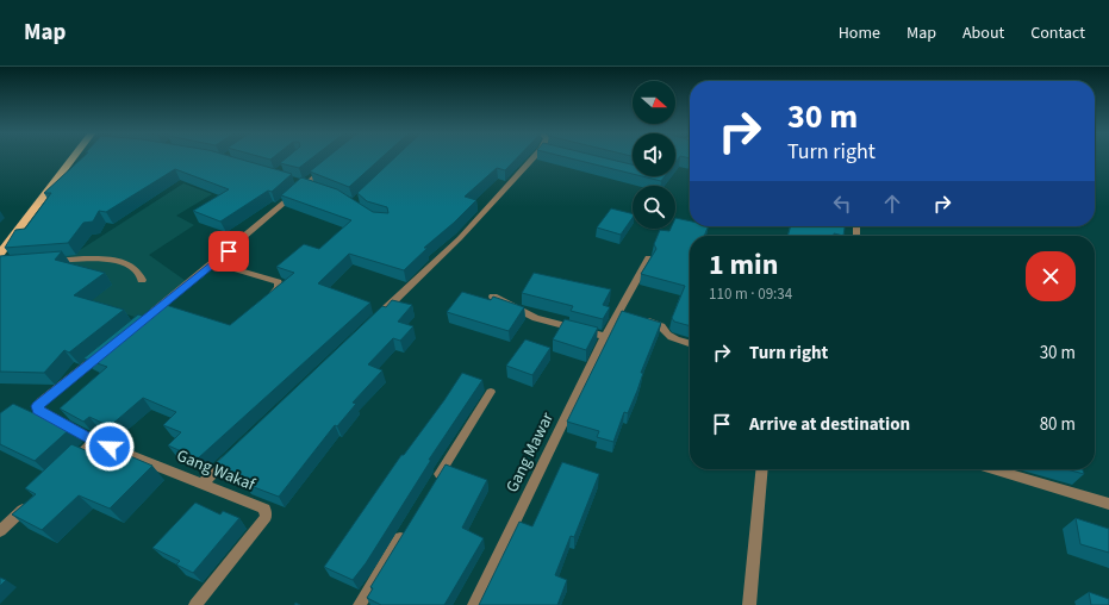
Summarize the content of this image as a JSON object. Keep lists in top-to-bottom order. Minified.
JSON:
{"streets":{"street":["Gang Mawar","Gang Wakaf"]},"north":"right","page":{"header":"Map","nav":["Home","Map","About","Contact"],"turn":["30 m","Turn right"],"heading":["1 min","110 m · 09:34"],"list":[{"name":"Turn right","value":"30 m"},{"name":"Arrive at destination","value":"80 m"}]}}
